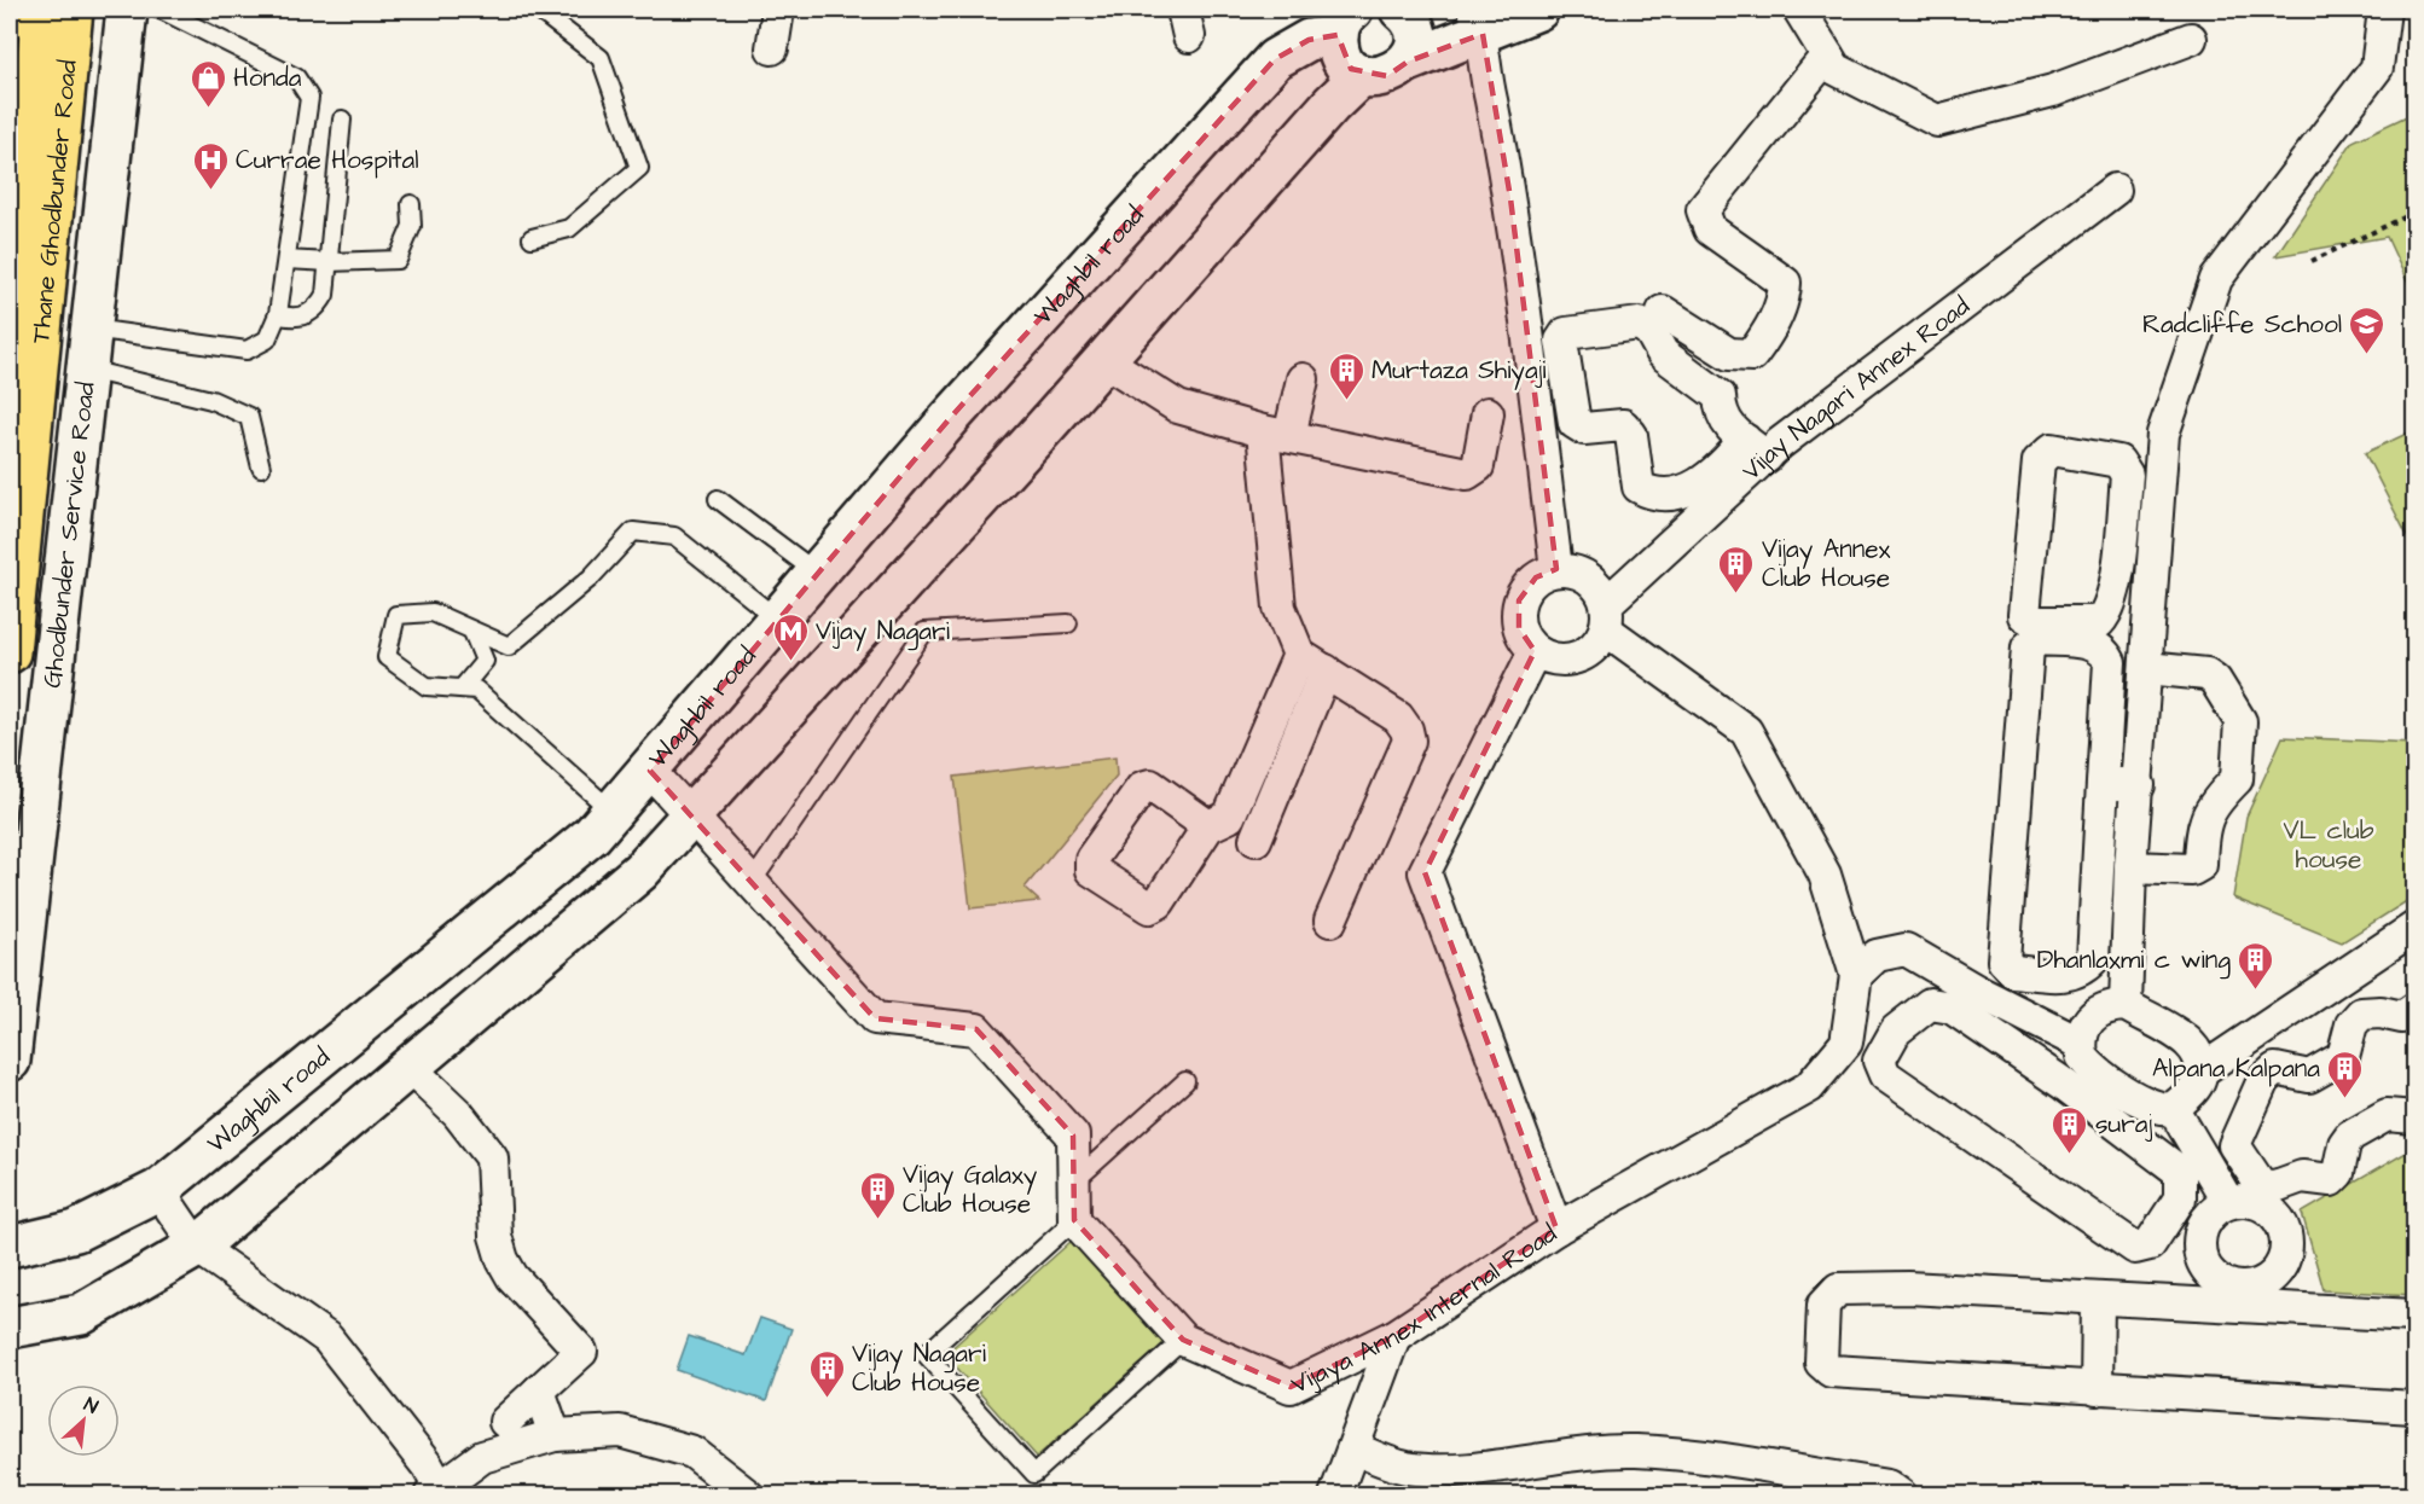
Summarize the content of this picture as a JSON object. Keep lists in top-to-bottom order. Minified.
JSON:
{"streets":{"main road":["Thane Ghodbunder Road","Waghbil road","Ghodbunder Service Road"],"street":["Vijay Nagari Annex Road","Vijaya Annex Internal Road"]},"crossings":[["Vijay Nagari Annex Road","Vijaya Annex Internal Road"]],"parks":["VL club house"],"places":{"shop":["Honda"],"hospital":["Currae Hospital"],"school or university":["Radcliffe School"],"building":["Murtaza Shiyaji","Vijay Annex Club House","Dhanlaxmi c wing","Alpana Kalpana","suraj","Vijay Galaxy Club House","Vijay Nagari Club House"],"metro station":["Vijay Nagari"]},"north":"top right"}
